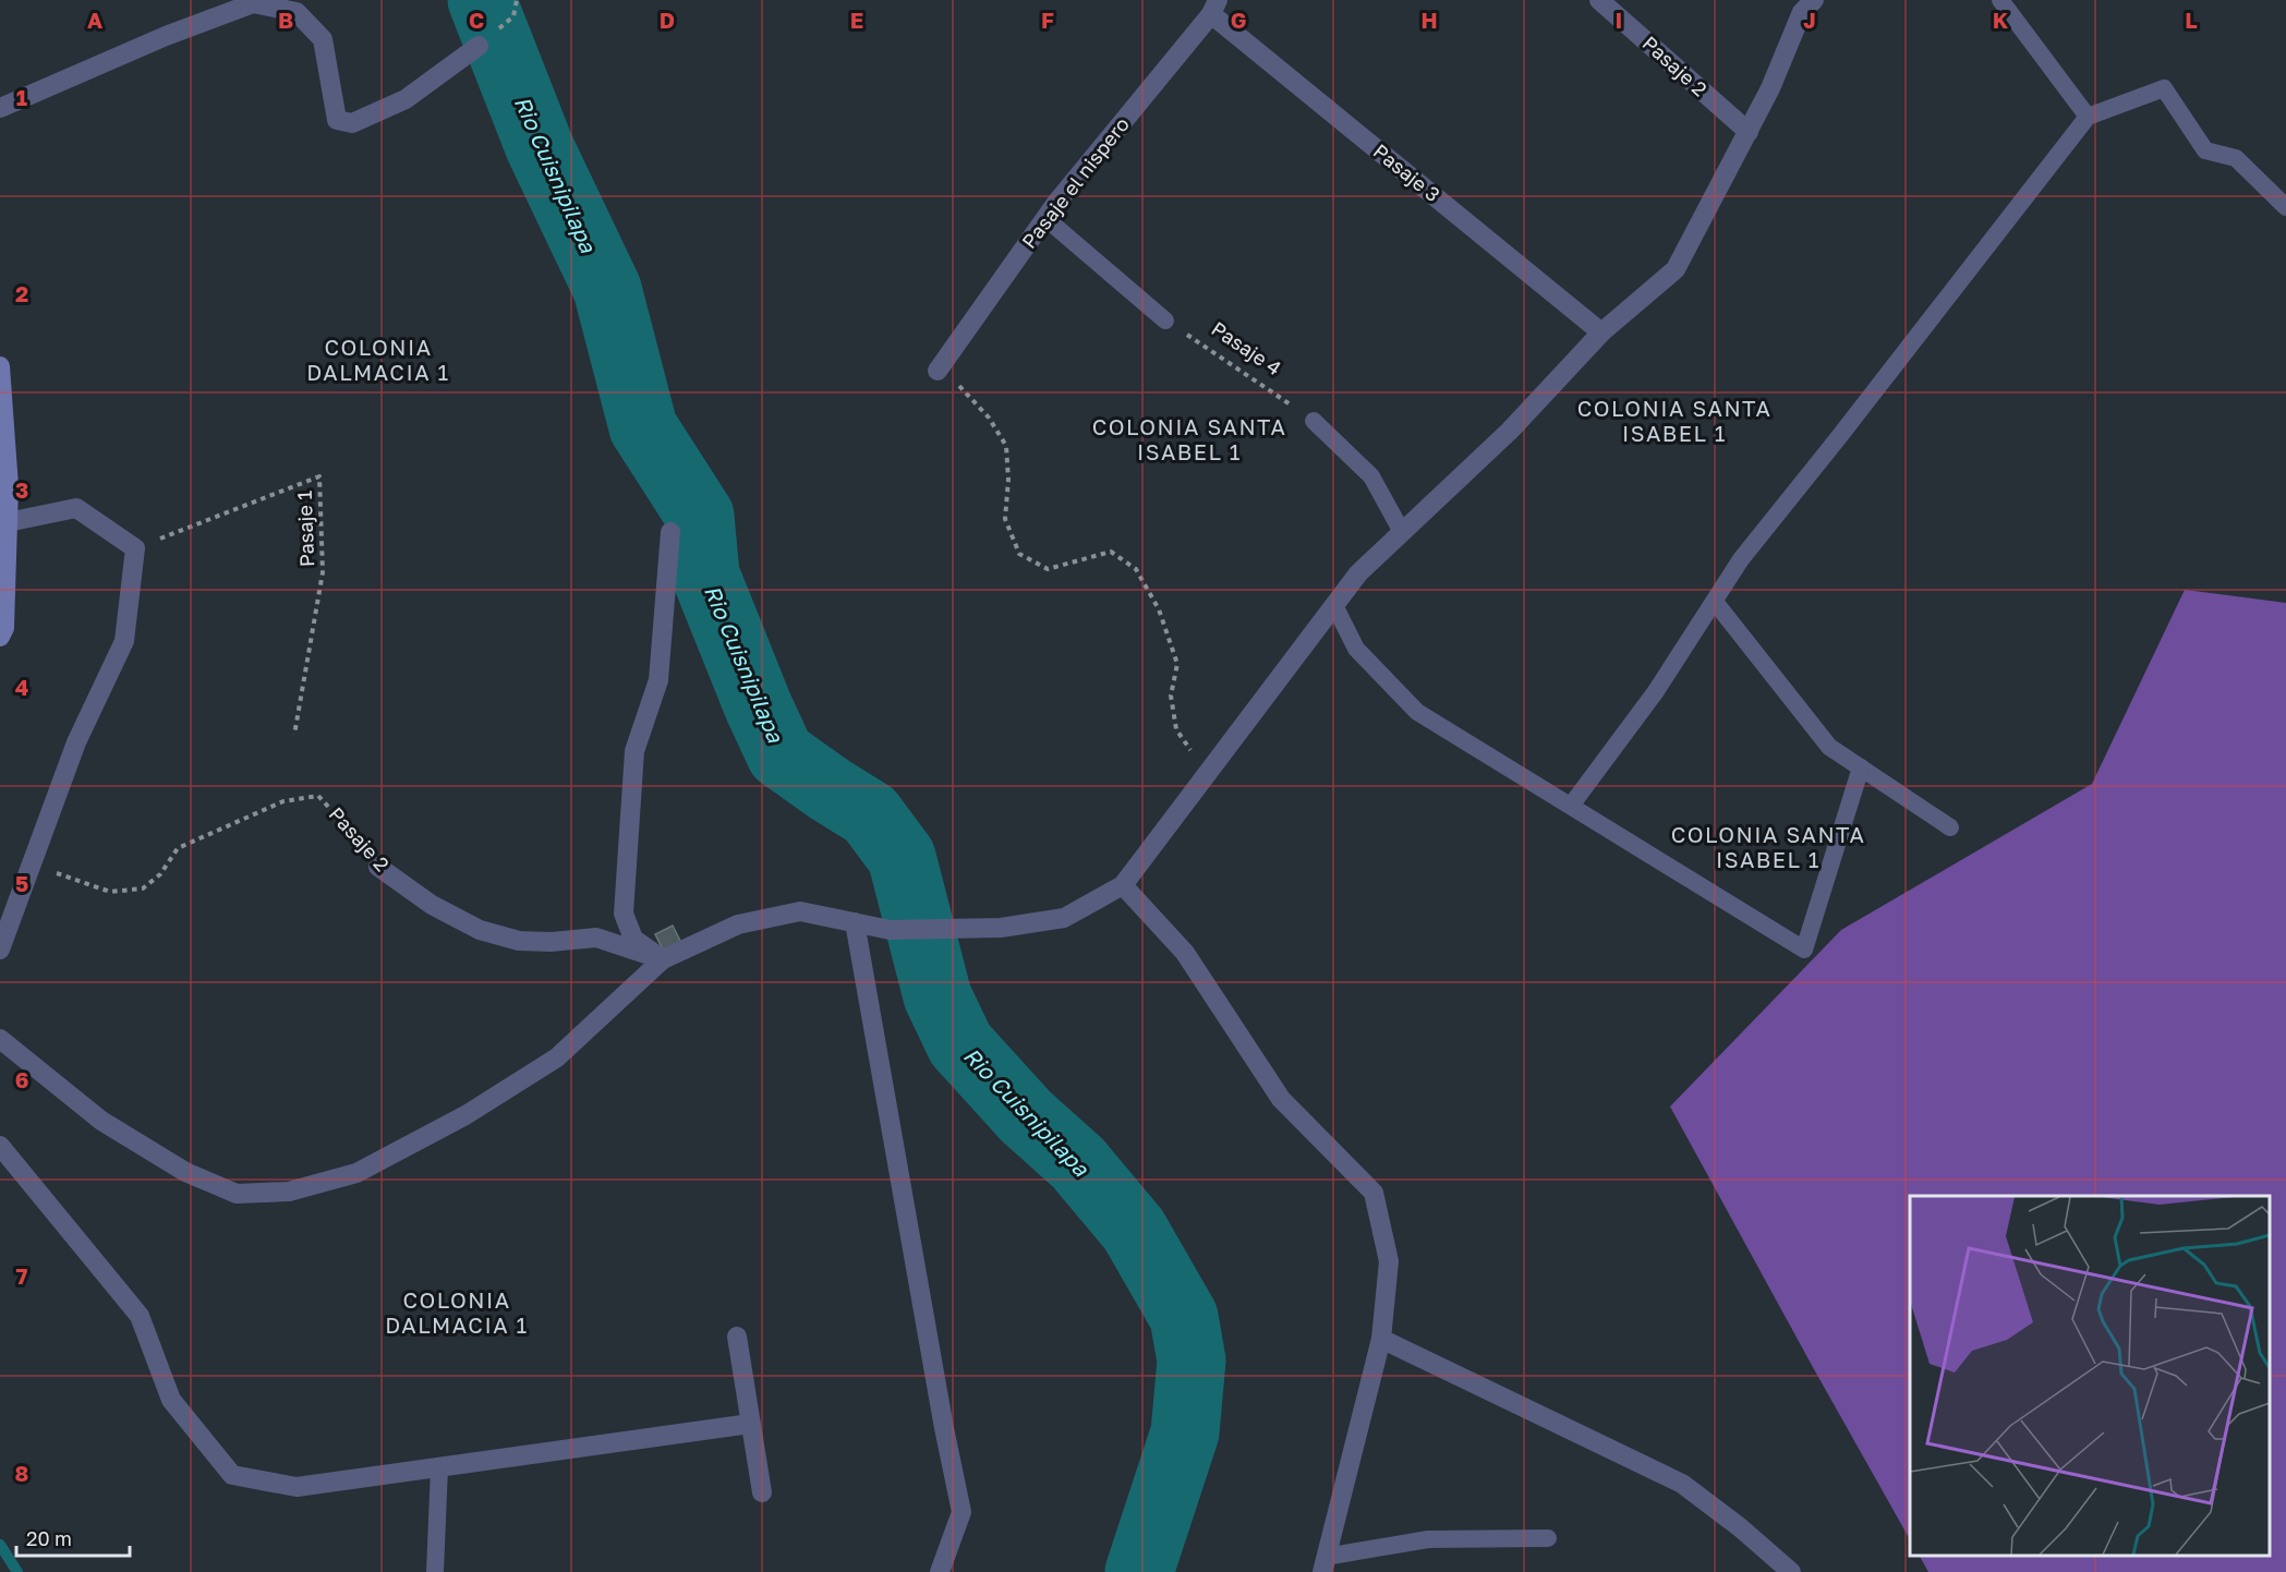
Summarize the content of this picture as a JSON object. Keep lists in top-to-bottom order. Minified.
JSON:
{"streets":{"street":["Pasaje 2","Pasaje 3","Pasaje el nispero"],"path":["Pasaje 4","Pasaje 1"]},"crossings":[["Pasaje 3","Pasaje el nispero"]],"districts":["COLONIA DALMACIA 1","COLONIA SANTA ISABEL 1","COLONIA SANTA ISABEL 1","COLONIA SANTA ISABEL 1","COLONIA DALMACIA 1"],"water":["Rio Cuisnipilapa"],"scale_bar":"20 m","grid":{"columns":["A","B","C","D","E","F","G","H","I","J","K","L"],"rows":["1","2","3","4","5","6","7","8"]}}
